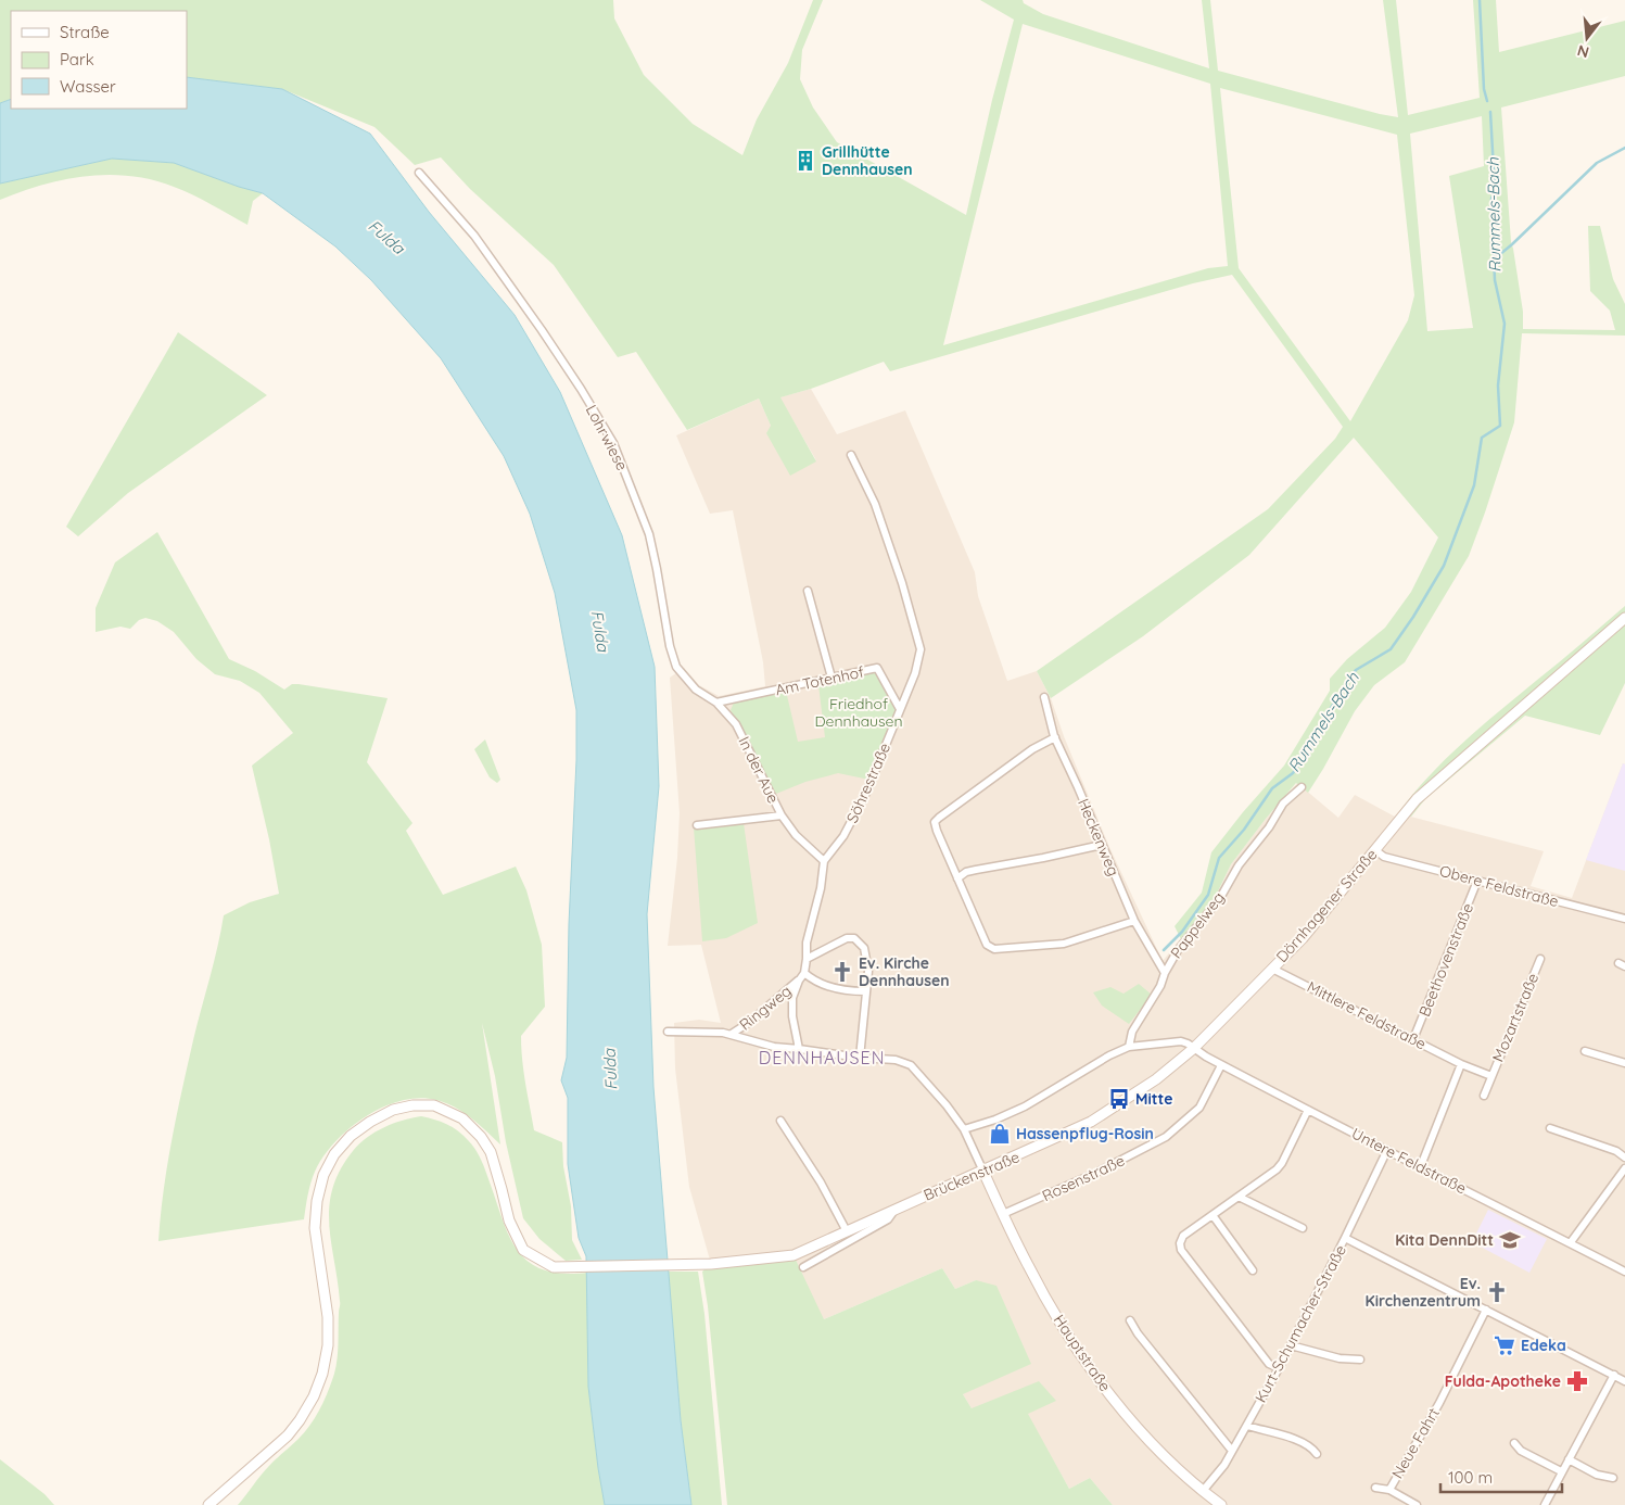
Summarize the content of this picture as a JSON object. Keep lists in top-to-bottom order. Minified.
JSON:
{"streets":{"street":["Lohrwiese","Am Totenhof","In der Aue","Söhrestraße","Heckenweg","Obere Feldstraße","Dörnhagener Straße","Pappelweg","Beethovenstraße","Ringweg","Mittlere Feldstraße","Mozartstraße","Untere Feldstraße","Brückenstraße","Rosenstraße","Kurt-Schumacher-Straße","Hauptstraße","Neue Fahrt"]},"crossings":[["Lohrwiese","Am Totenhof"],["Lohrwiese","In der Aue"],["Am Totenhof","Söhrestraße"],["In der Aue","Söhrestraße"],["Söhrestraße","Ringweg"],["Heckenweg","Pappelweg"],["Obere Feldstraße","Dörnhagener Straße"],["Obere Feldstraße","Beethovenstraße"],["Dörnhagener Straße","Mittlere Feldstraße"],["Dörnhagener Straße","Untere Feldstraße"],["Dörnhagener Straße","Brückenstraße"],["Beethovenstraße","Mittlere Feldstraße"],["Mittlere Feldstraße","Mozartstraße"],["Untere Feldstraße","Brückenstraße"],["Untere Feldstraße","Rosenstraße"],["Untere Feldstraße","Kurt-Schumacher-Straße"],["Brückenstraße","Hauptstraße"],["Rosenstraße","Hauptstraße"],["Kurt-Schumacher-Straße","Hauptstraße"]],"districts":["DENNHAUSEN"],"water":["Rummels-Bach","Fulda"],"parks":["Friedhof Dennhausen"],"places":{"building":["Grillhütte Dennhausen"],"church":["Ev. Kirche Dennhausen","Ev. Kirchenzentrum"],"bus stop":["Mitte"],"shop":["Hassenpflug-Rosin"],"school or university":["Kita DennDitt"],"supermarket":["Edeka"],"pharmacy":["Fulda-Apotheke"]},"legend":["Straße","Park","Wasser"],"scale_bar":"100 m","north":"bottom"}
